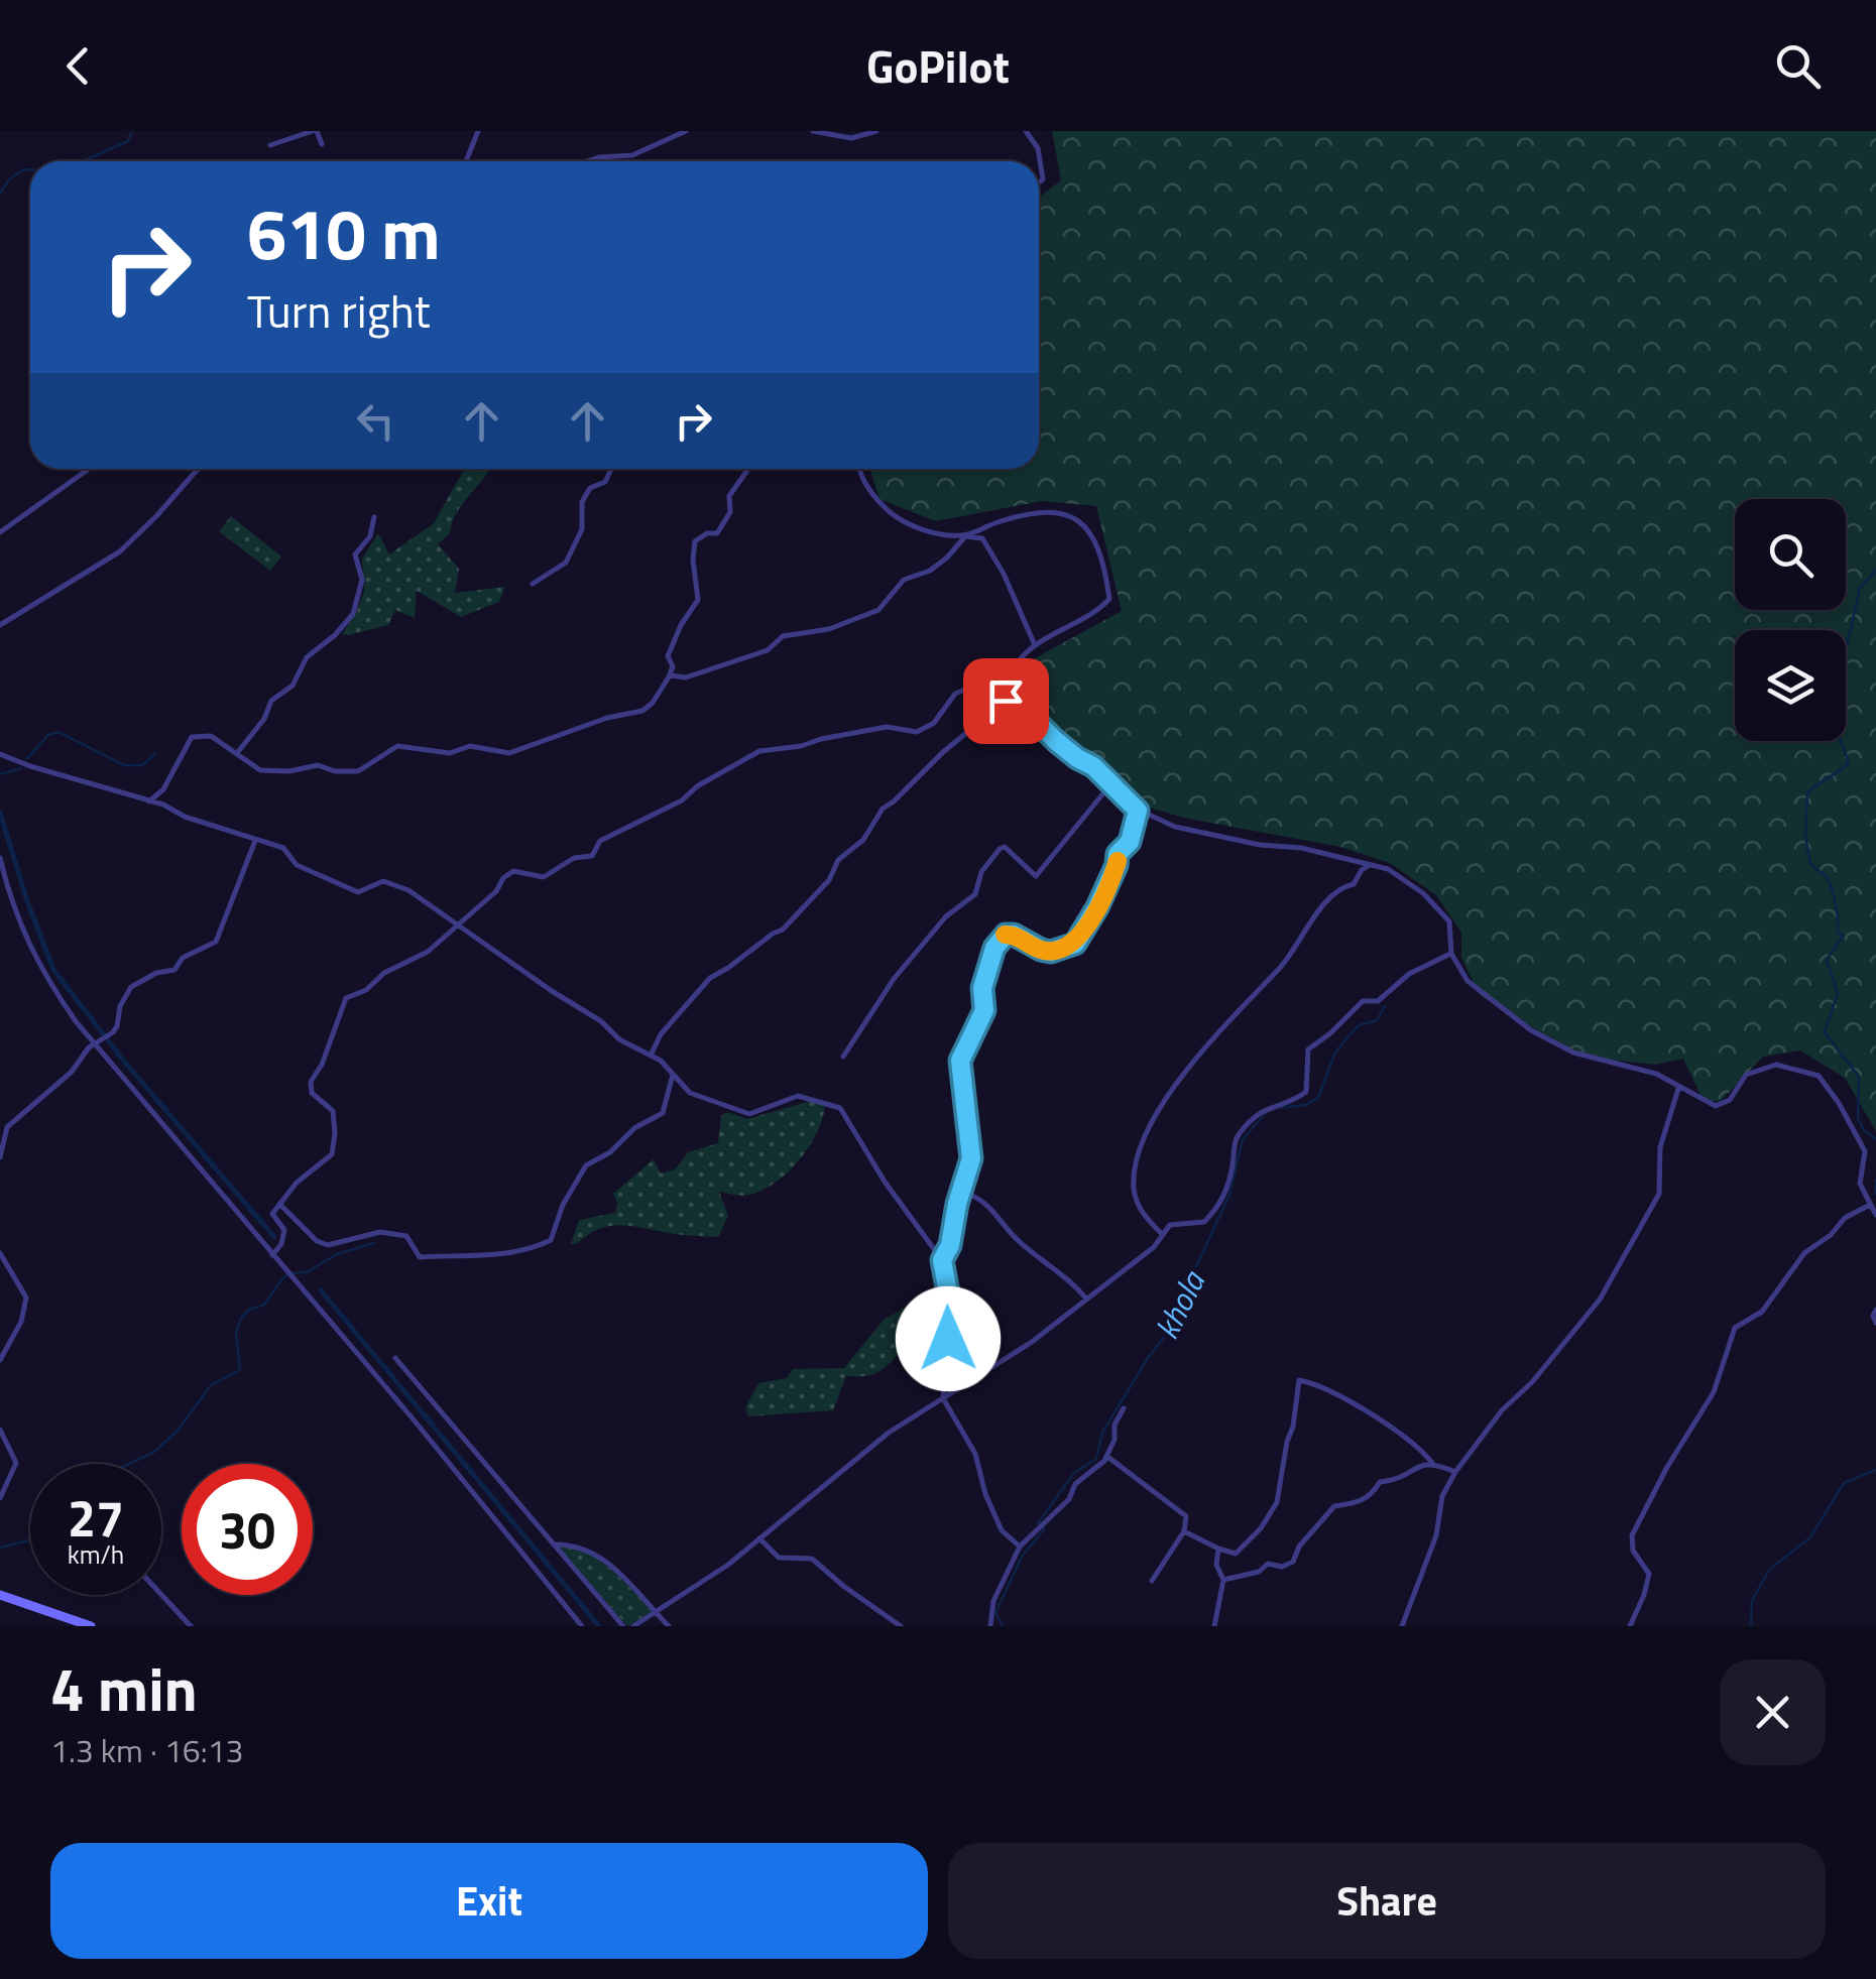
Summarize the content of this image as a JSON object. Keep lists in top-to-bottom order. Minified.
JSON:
{"water":["khola"],"page":{"header":"GoPilot","turn":["610 m","Turn right"],"speed":"27 km/h","limit":"30","heading":["4 min","1.3 km · 16:13"],"buttons":["Exit","Share"]}}
